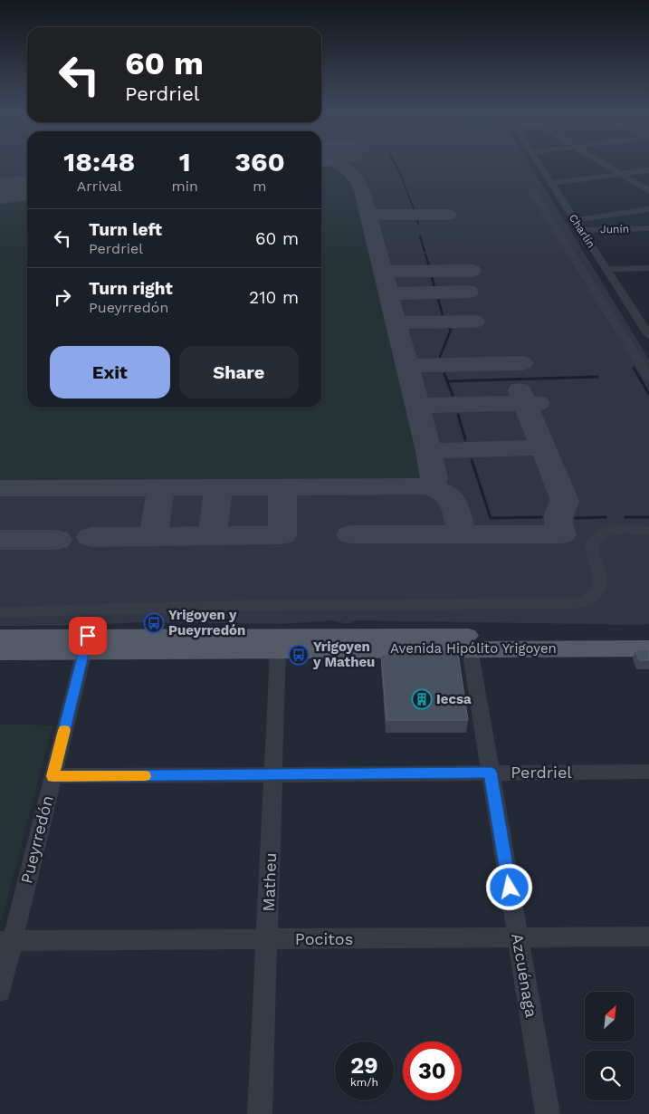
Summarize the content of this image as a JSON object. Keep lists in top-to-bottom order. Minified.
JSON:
{"streets":{"main road":["Avenida Hipólito Yrigoyen"],"street":["Junín","Charlín","Perdriel","Pueyrredón","Matheu","Pocitos","Azcuénaga"]},"crossings":[["Junín","Charlín"],["Avenida Hipólito Yrigoyen","Pueyrredón"],["Avenida Hipólito Yrigoyen","Matheu"],["Avenida Hipólito Yrigoyen","Azcuénaga"],["Perdriel","Pueyrredón"],["Perdriel","Matheu"],["Perdriel","Azcuénaga"],["Pueyrredón","Pocitos"],["Matheu","Pocitos"],["Pocitos","Azcuénaga"]],"places":{"bus stop":["Yrigoyen y Pueyrredón","Yrigoyen y Matheu"],"building":["Iecsa"]},"north":"top right","page":{"turn":["60 m","Perdriel"],"eta":["18:48","Arrival","1","min","360","m"],"list":[{"name":"Turn left","note":"Perdriel","value":"60 m"},{"name":"Turn right","note":"Pueyrredón","value":"210 m"}],"buttons":["Exit","Share"],"speed":"29 km/h","limit":"30"}}
